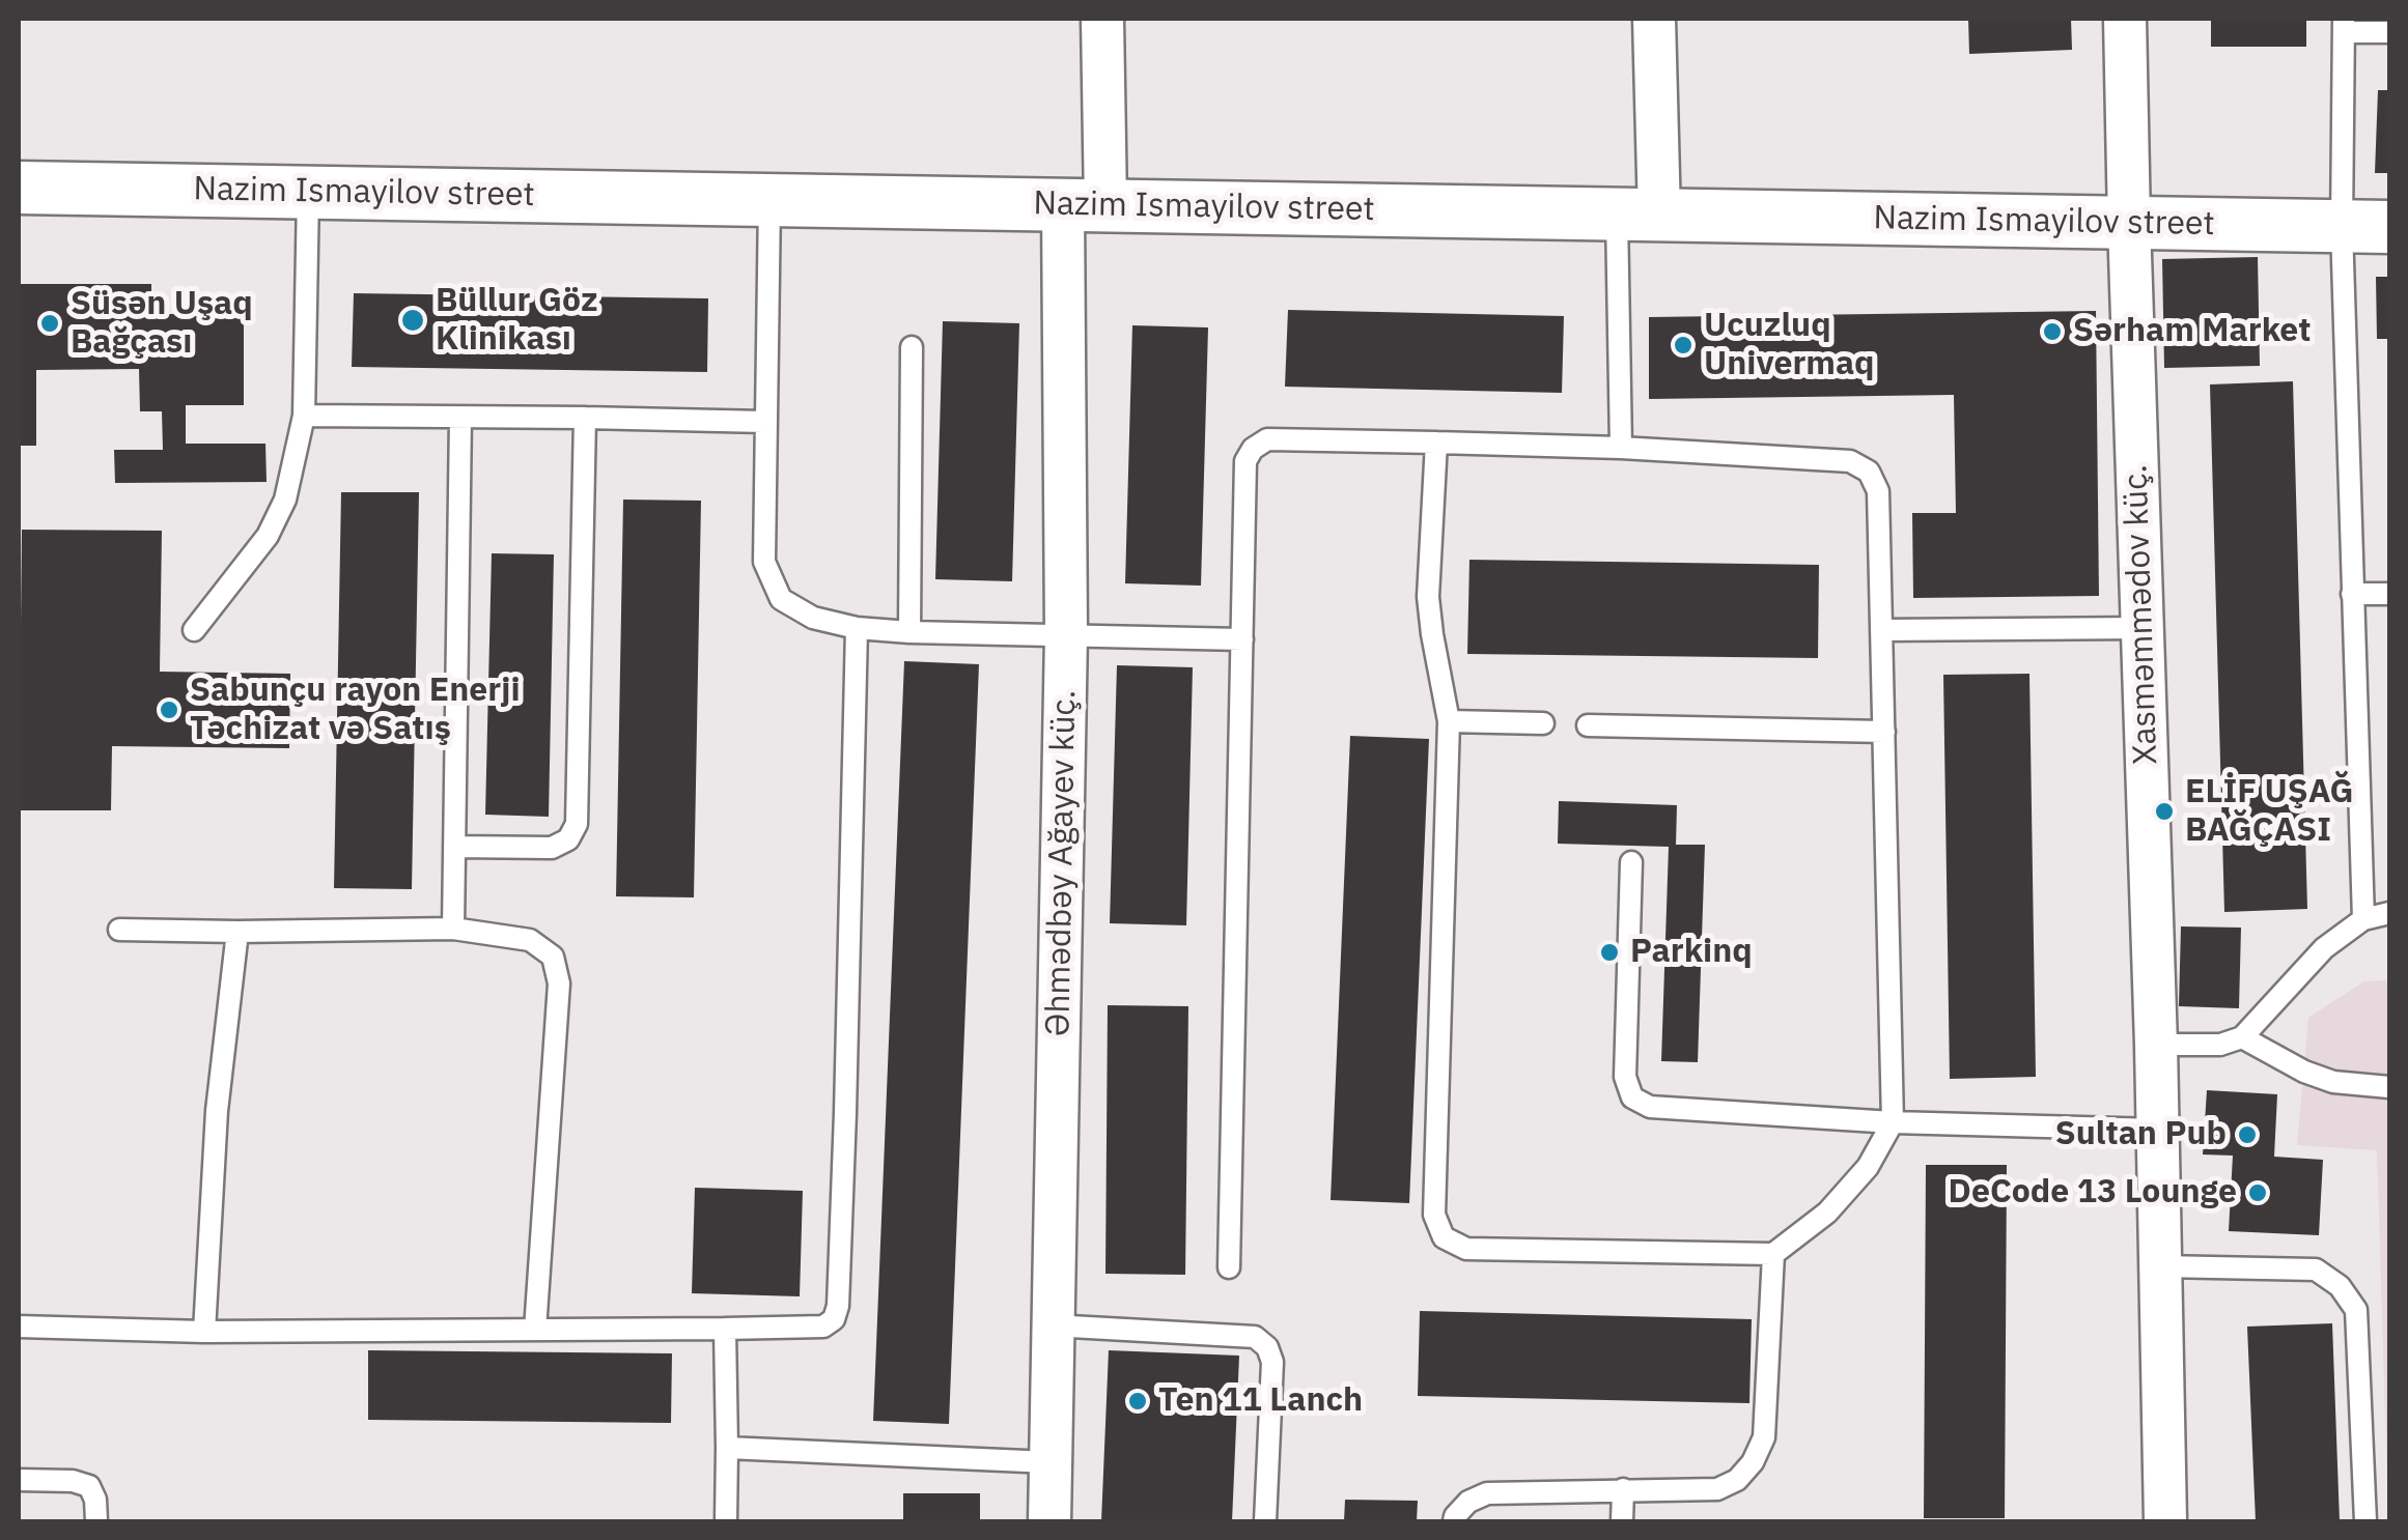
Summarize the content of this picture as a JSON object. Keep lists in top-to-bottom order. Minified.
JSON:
{"streets":{"street":["Nazim Ismayilov street","Xasməmmədov küç.","Əhmədbəy Ağayev küç."]},"crossings":[["Nazim Ismayilov street","Xasməmmədov küç."],["Nazim Ismayilov street","Əhmədbəy Ağayev küç."]],"places":["Büllur Göz Klinikası","Süsən Uşaq Bağçası","Sərham Market","Ucuzluq Univermaq","Sabunçu rayon Enerji Təchizat və Satış","ELİF UŞAĞ BAĞÇASI","Parkinq","Sultan Pub","DeCode 13 Lounge","Ten 11 Lanch"]}
